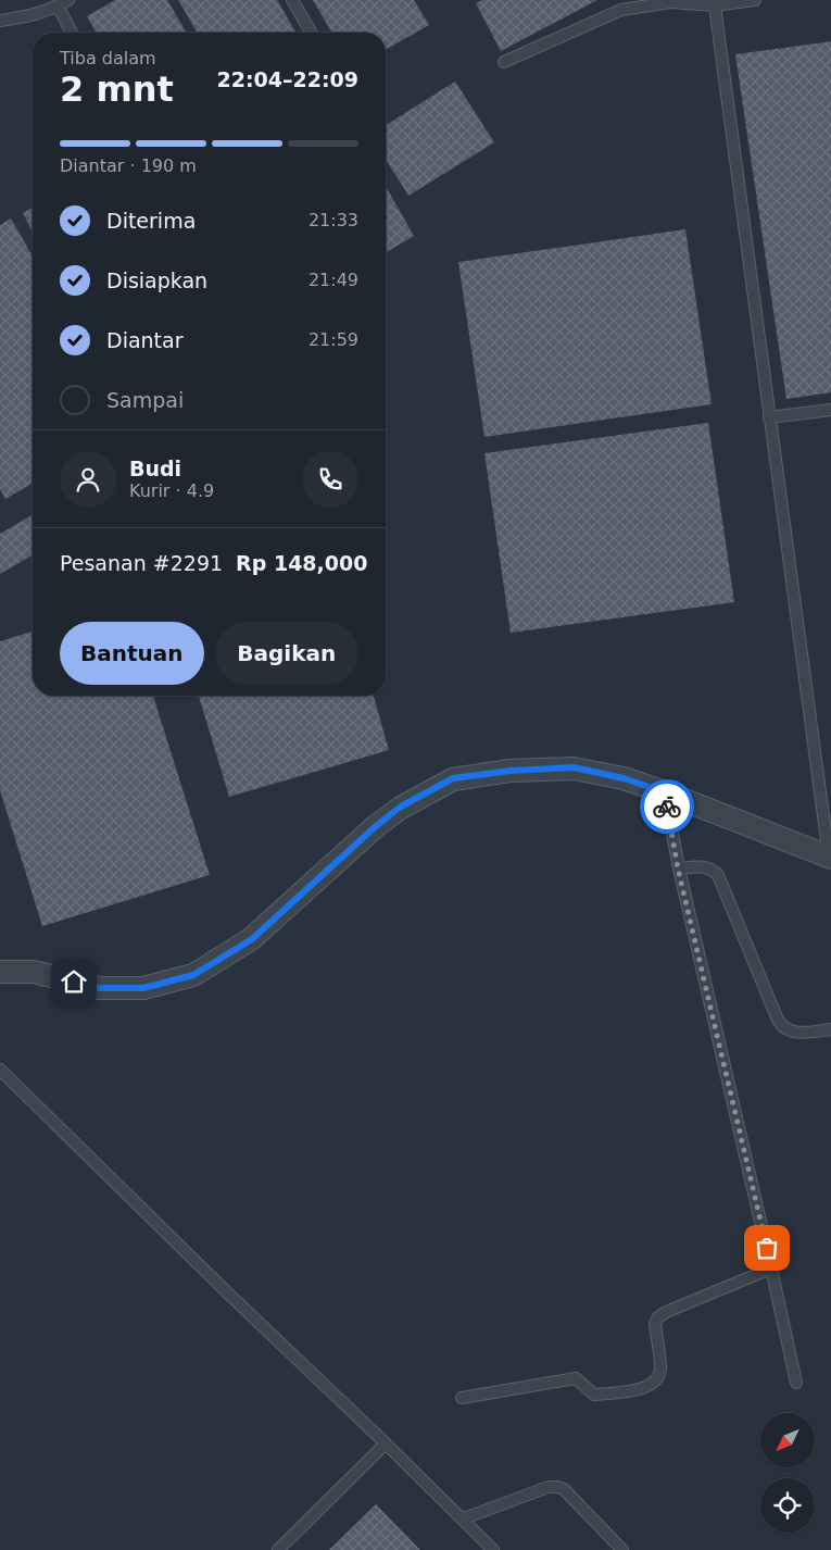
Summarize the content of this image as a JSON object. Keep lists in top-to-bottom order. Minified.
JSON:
{"north":"bottom left","page":{"heading":["2 mnt","Tiba dalam","22:04–22:09"],"panel":["Budi","Kurir · 4.9","Pesanan #2291","Rp 148,000"],"bar":"Diantar · 190 m","list":[["Diterima","21:33"],["Disiapkan","21:49"],["Diantar","21:59"],"Sampai"],"buttons":["Bantuan","Bagikan"]}}
